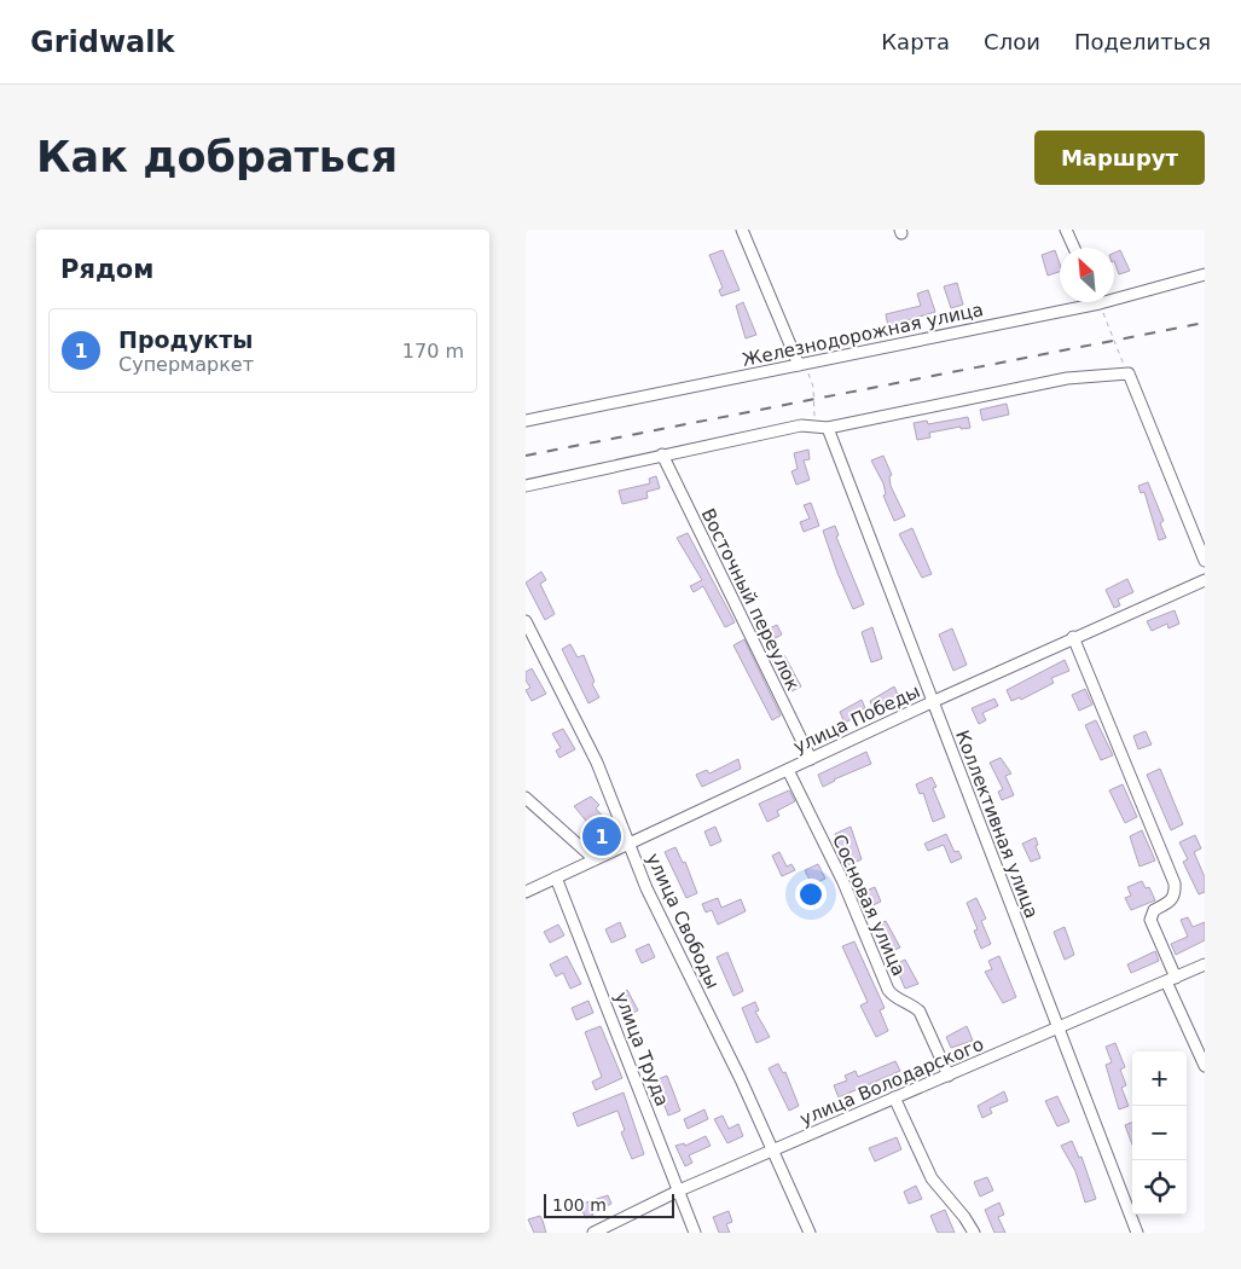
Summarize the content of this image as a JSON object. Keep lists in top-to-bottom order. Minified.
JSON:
{"streets":{"street":["Железнодорожная улица","Восточный переулок","улица Победы","Коллективная улица","Сосновая улица","улица Свободы","улица Труда","улица Володарского"]},"crossings":[["Восточный переулок","улица Победы"],["улица Победы","Коллективная улица"],["улица Победы","Сосновая улица"],["улица Победы","улица Свободы"],["улица Победы","улица Труда"],["Коллективная улица","улица Володарского"],["Сосновая улица","улица Володарского"],["улица Свободы","улица Володарского"],["улица Труда","улица Володарского"]],"scale_bar":"100 m","north":"top left","page":{"header":"Gridwalk","nav":["Карта","Слои","Поделиться"],"buttons":"Маршрут","title":"Как добраться","heading":"Рядом","list":[{"mark":"1","name":"Продукты","note":"Супермаркет","value":"170 m"}],"pins":"1","map_buttons":["+","−"],"scale":"100 m"}}
